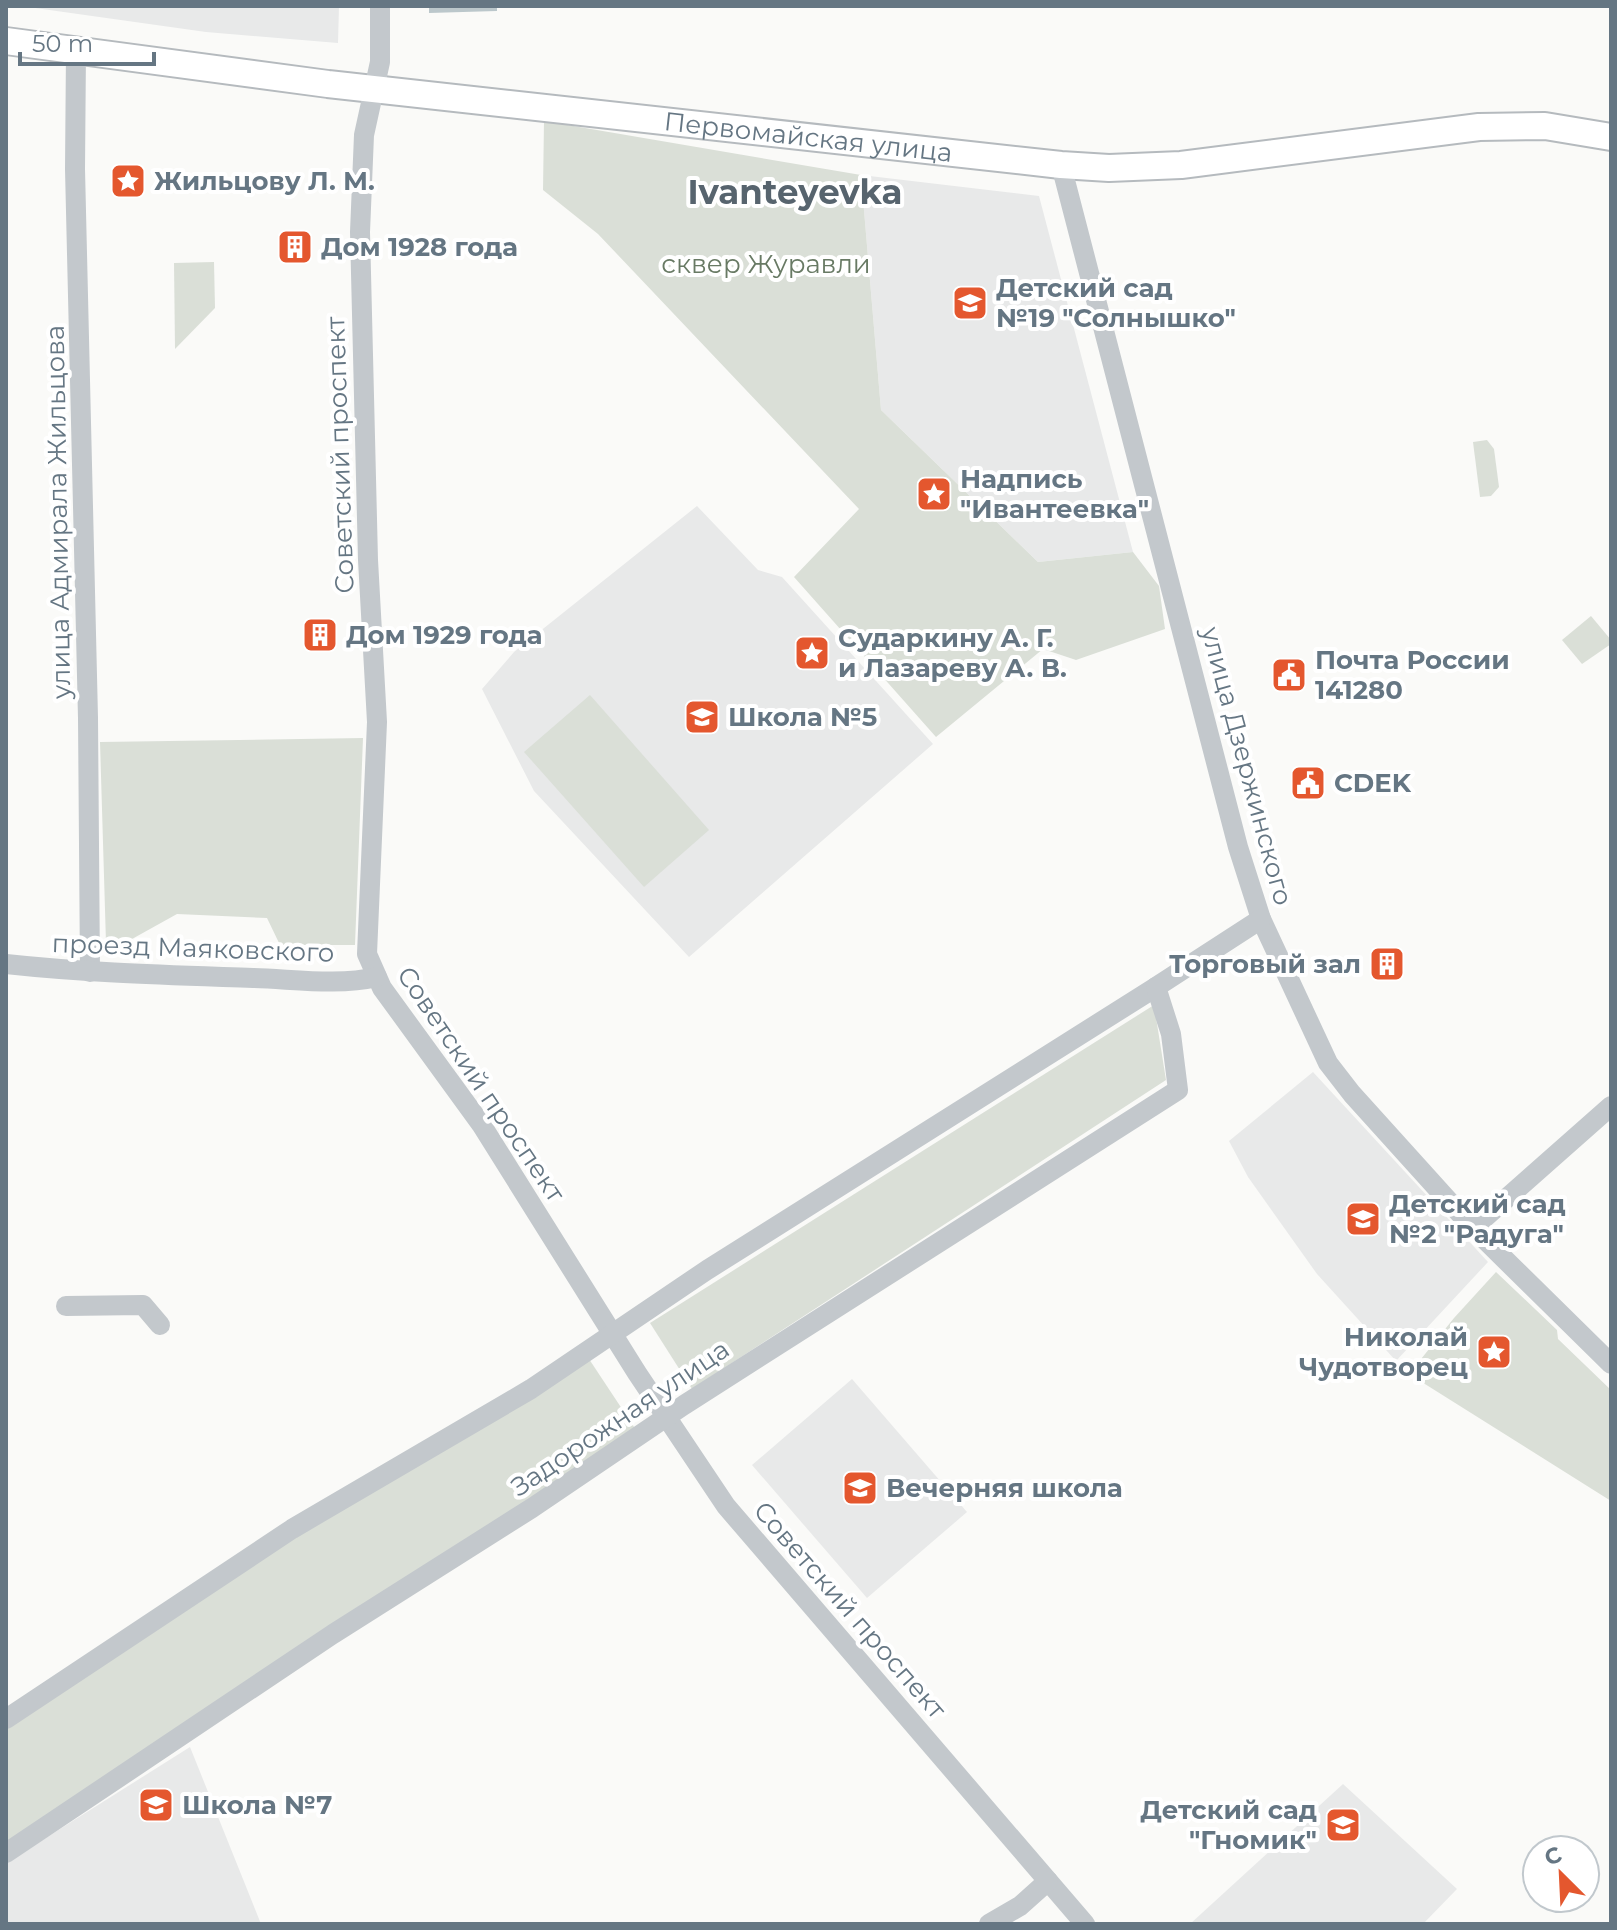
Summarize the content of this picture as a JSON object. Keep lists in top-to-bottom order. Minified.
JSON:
{"streets":{"main road":["Первомайская улица"],"street":["Советский проспект","улица Адмирала Жильцова","улица Дзержинского","проезд Маяковского","Задорожная улица"]},"crossings":[["Первомайская улица","Советский проспект"],["Первомайская улица","улица Адмирала Жильцова"],["Первомайская улица","улица Дзержинского"],["Советский проспект","проезд Маяковского"],["Советский проспект","Задорожная улица"],["улица Адмирала Жильцова","проезд Маяковского"]],"districts":["Ivanteyevka"],"parks":["сквер Журавли"],"places":{"place":["Жильцову Л. М.","Надпись \"Ивантеевка\"","Сударкину А. Г. и Лазареву А. В.","Николай Чудотворец"],"building":["Дом 1928 года","Дом 1929 года","Торговый зал"],"school or university":["Детский сад №19 \"Солнышко\"","Школа №5","Детский сад №2 \"Радуга\"","Вечерняя школа","Школа №7","Детский сад \"Гномик\""],"public building":["Почта России 141280","CDEK"]},"scale_bar":"50 m","north":"top left"}
